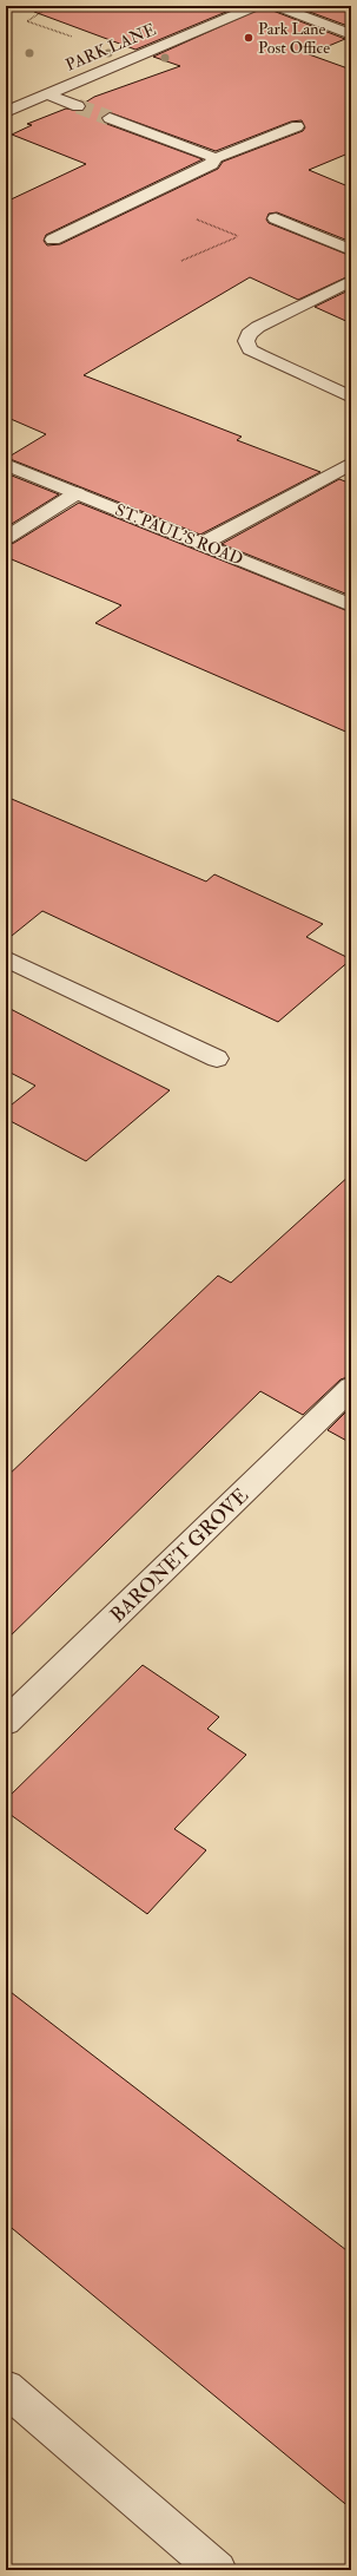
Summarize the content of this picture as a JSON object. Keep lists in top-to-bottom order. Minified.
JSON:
{"streets":{"street":["PARK LANE","ST. PAUL'S ROAD","BARONET GROVE"]},"places":["Park Lane Post Office"]}
